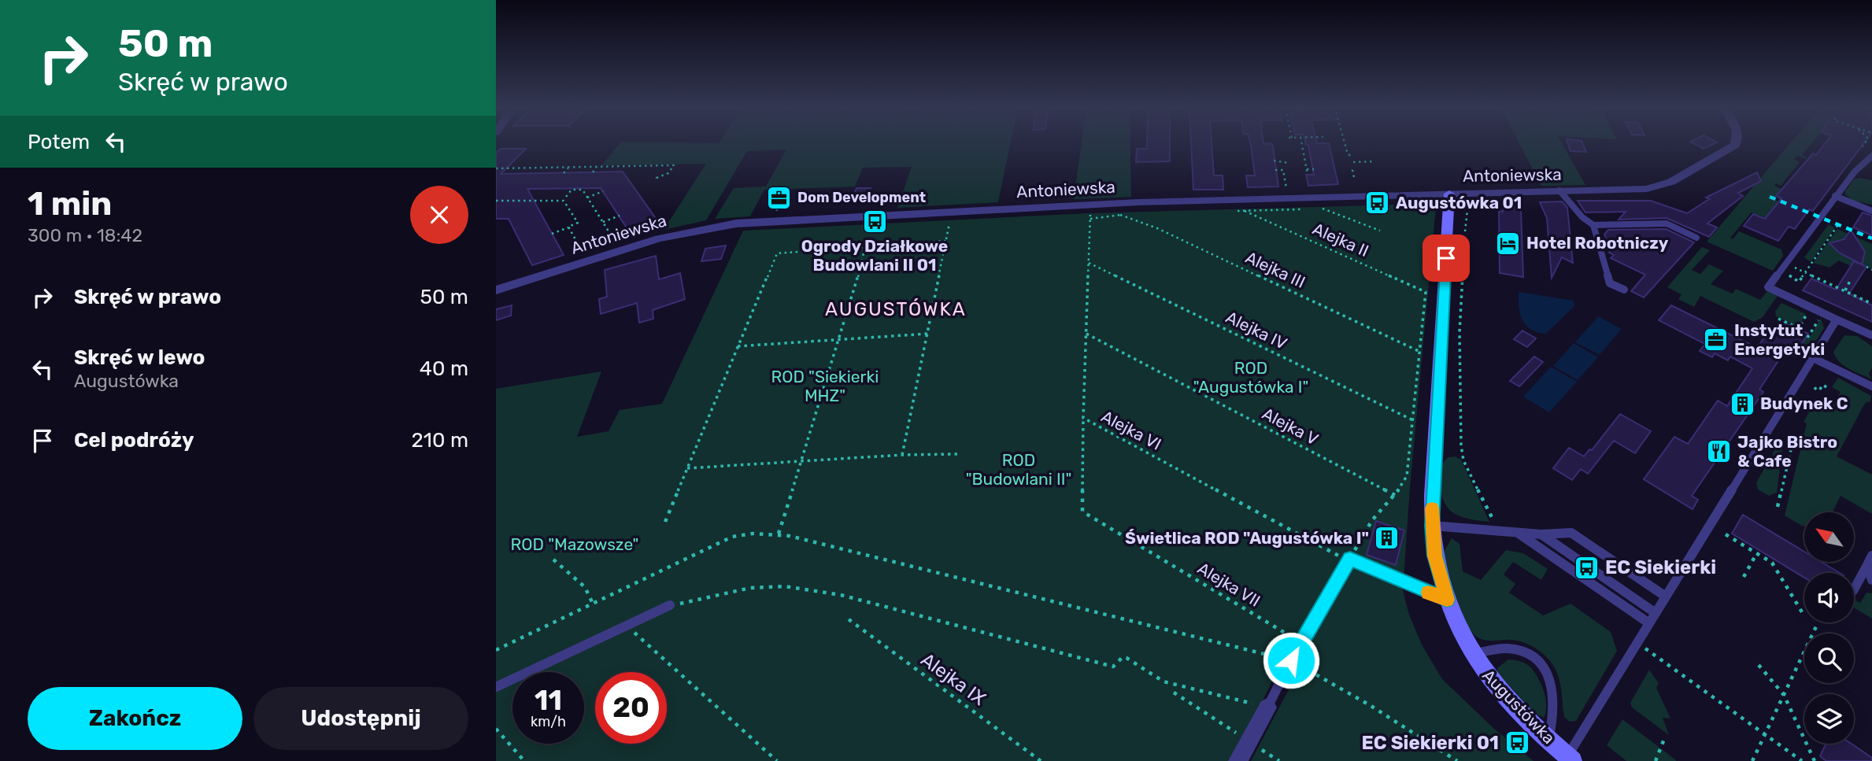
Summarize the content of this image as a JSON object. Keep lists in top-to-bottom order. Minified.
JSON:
{"streets":{"street":["Antoniewska","Augustówka"],"path":["Alejka II","Alejka III","Alejka IV","Alejka V","Alejka VI","Alejka VII","Alejka IX"]},"crossings":[["Antoniewska","Augustówka"],["Alejka II","Alejka III"],["Alejka III","Alejka VI"],["Alejka IV","Alejka VI"],["Alejka V","Alejka VI"],["Alejka VI","Alejka VII"]],"districts":["AUGUSTÓWKA"],"parks":["ROD \"Augustówka I\"","ROD \"Siekierki MHZ\"","ROD \"Budowlani II\"","ROD \"Mazowsze\""],"places":{"office":["Dom Development","Instytut Energetyki"],"bus stop":["Augustówka 01","Ogrody Działkowe Budowlani II 01","EC Siekierki","EC Siekierki 01"],"hotel":["Hotel Robotniczy"],"building":["Budynek C","Świetlica ROD \"Augustówka I\""],"restaurant":["Jajko Bistro & Cafe"]},"north":"top left","page":{"turn":["50 m","Skręć w prawo"],"then":"Potem","heading":["1 min","300 m · 18:42"],"list":[{"name":"Skręć w prawo","value":"50 m"},{"name":"Skręć w lewo","note":"Augustówka","value":"40 m"},{"name":"Cel podróży","value":"210 m"}],"speed":"11 km/h","limit":"20","buttons":["Zakończ","Udostępnij"]}}
